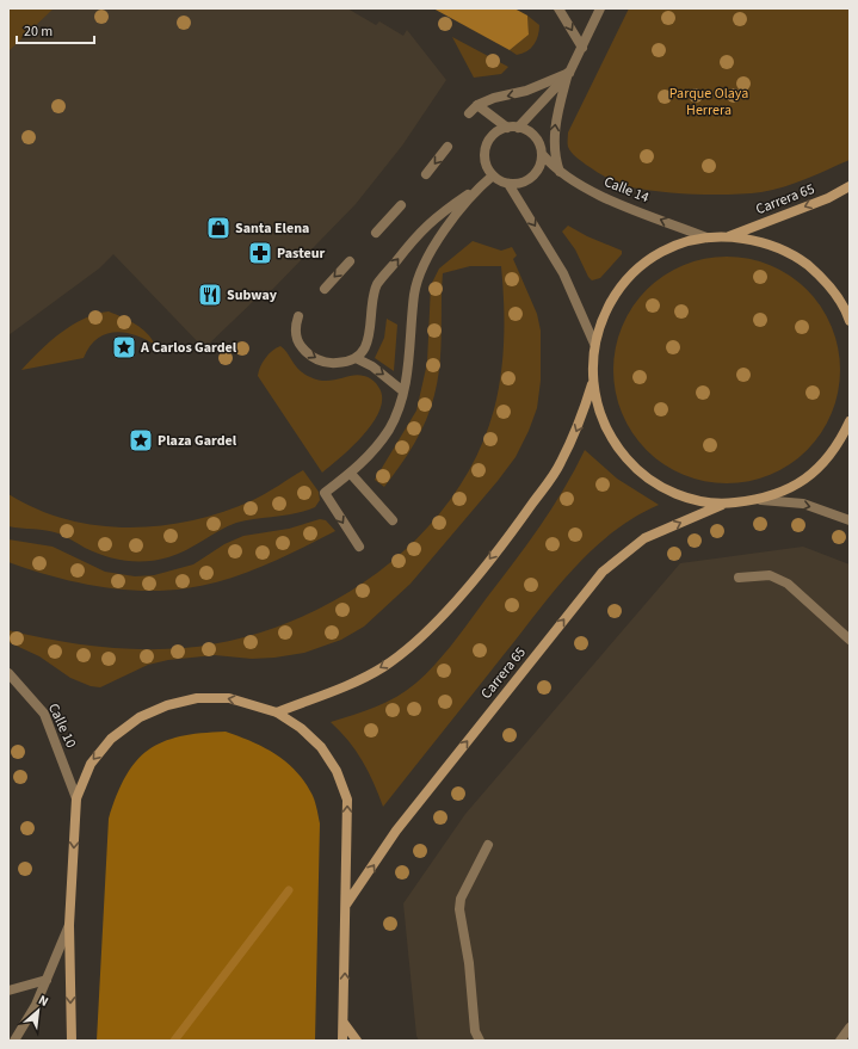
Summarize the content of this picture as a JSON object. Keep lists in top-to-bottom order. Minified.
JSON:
{"streets":{"main road":["Carrera 65"],"street":["Calle 14","Calle 10"]},"one_way":["Calle 14"],"parks":["Parque Olaya Herrera"],"places":{"shop":["Santa Elena"],"pharmacy":["Pasteur"],"restaurant":["Subway"],"place":["A Carlos Gardel","Plaza Gardel"]},"scale_bar":"20 m","north":"top right"}
